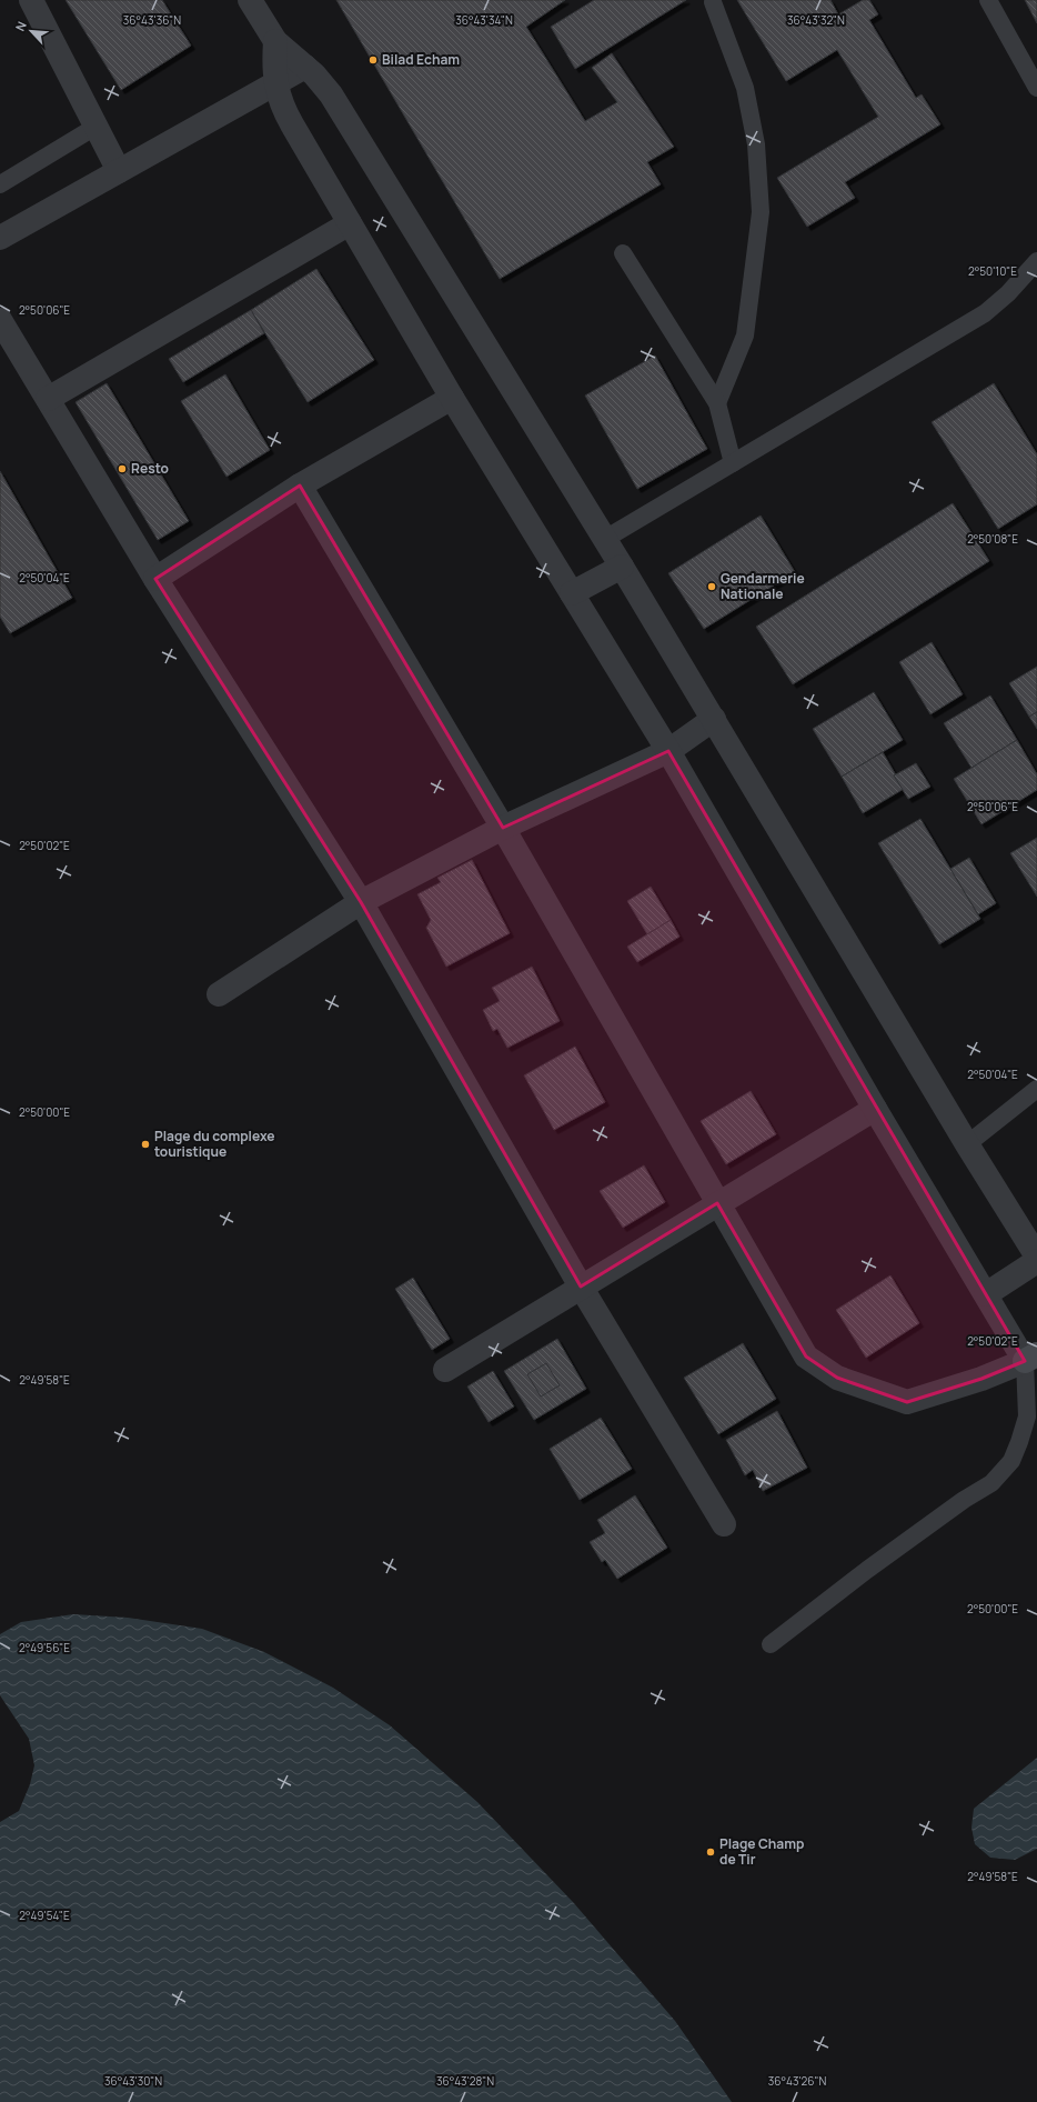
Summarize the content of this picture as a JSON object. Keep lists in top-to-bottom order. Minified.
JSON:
{"places":["Bilad Echam","Resto","Gendarmerie Nationale","Plage du complexe touristique","Plage Champ de Tir"],"north":"top left","coordinates":["36°43'36\"N","36°43'34\"N","36°43'32\"N","2°50'10\"E","2°50'06\"E","2°50'08\"E","2°50'04\"E","2°50'02\"E","2°50'00\"E","2°49'58\"E","2°49'56\"E","2°49'54\"E","36°43'30\"N","36°43'28\"N","36°43'26\"N"]}
